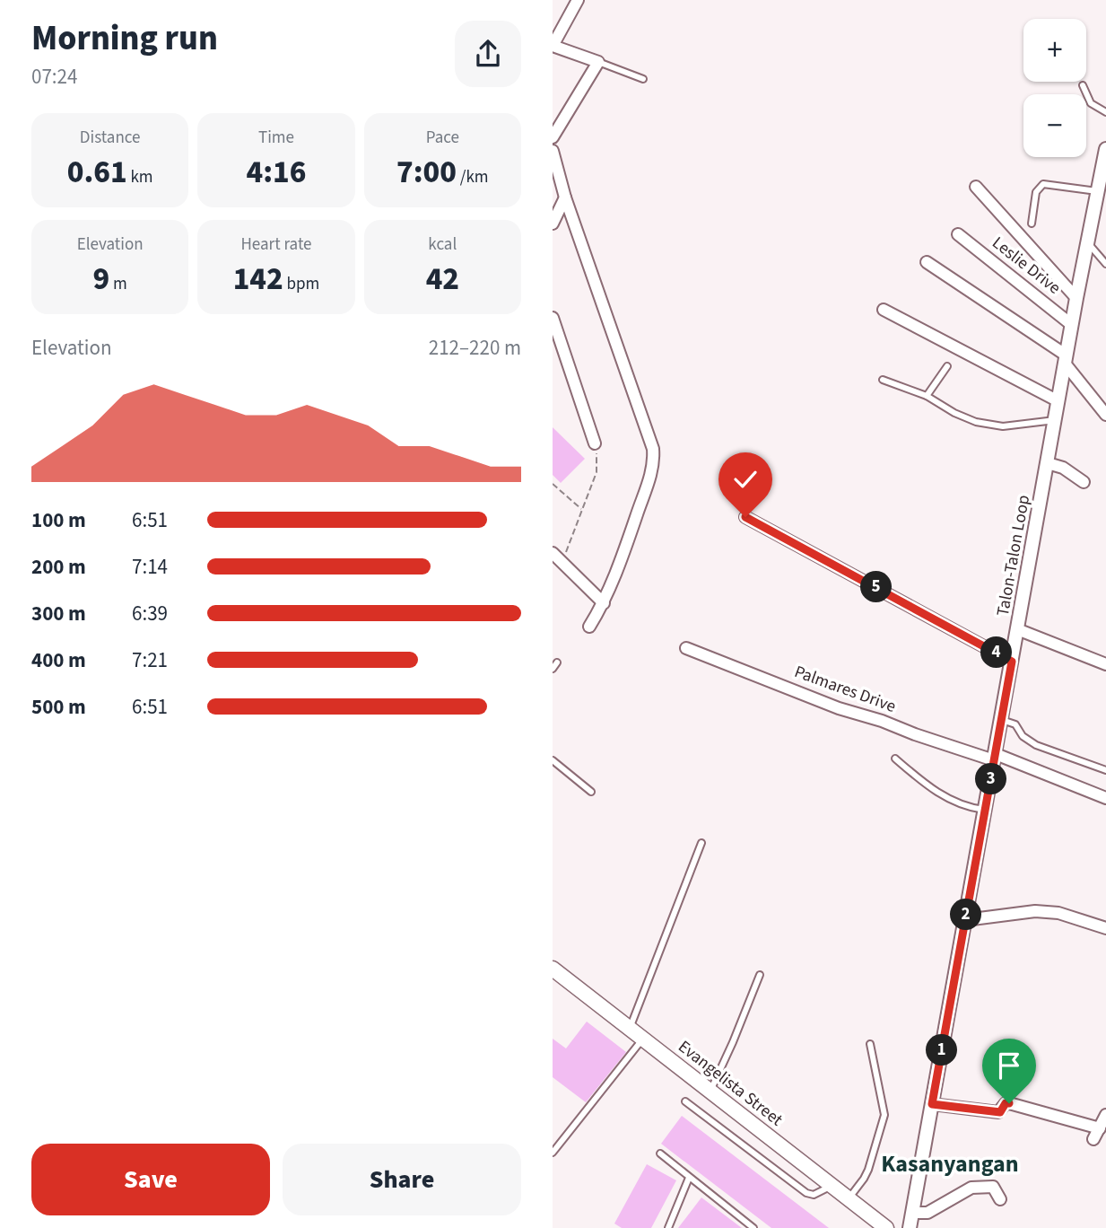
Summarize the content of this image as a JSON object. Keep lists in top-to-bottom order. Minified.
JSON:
{"streets":{"main road":["Evangelista Street"],"street":["Leslie Drive","Talon-Talon Loop","Palmares Drive"]},"crossings":[["Leslie Drive","Talon-Talon Loop"],["Talon-Talon Loop","Palmares Drive"]],"districts":["Kasanyangan"],"page":{"heading":["Morning run","07:24"],"map_buttons":["+","−"],"stats":[["Distance","0.61 km"],["Time","4:16"],["Pace","7:00 /km"],["Elevation","9 m"],["Heart rate","142 bpm"],["kcal","42"]],"chart":["Elevation","212–220 m"],"list":[{"name":"100 m","note":"6:51"},{"name":"200 m","note":"7:14"},{"name":"300 m","note":"6:39"},{"name":"400 m","note":"7:21"},{"name":"500 m","note":"6:51"}],"pins":["5","4","3","2","1"],"buttons":["Save","Share"]}}
